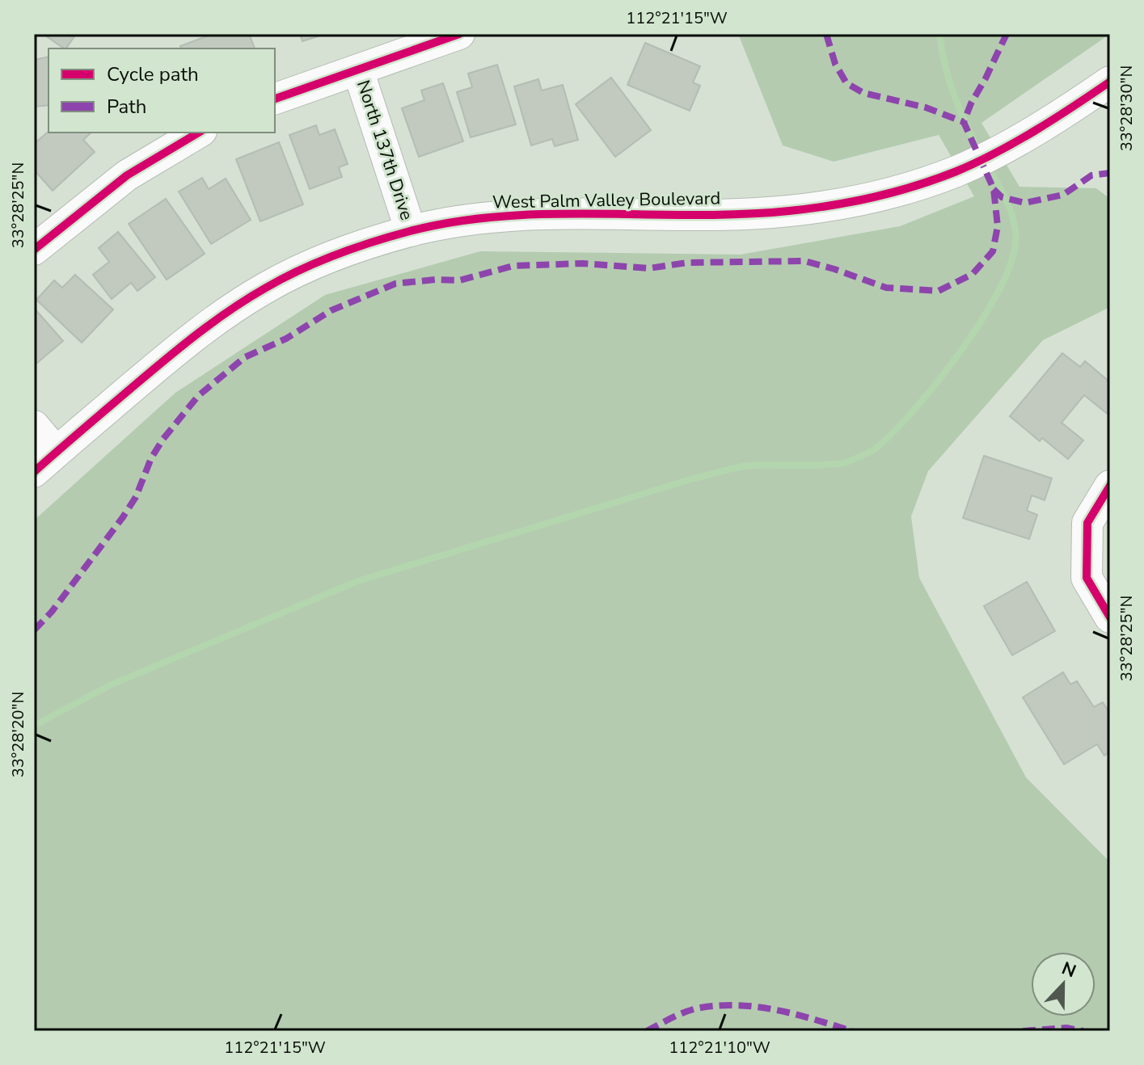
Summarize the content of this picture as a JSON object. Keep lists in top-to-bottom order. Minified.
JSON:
{"streets":{"street":["North 137th Drive","West Palm Valley Boulevard"]},"crossings":[["North 137th Drive","West Palm Valley Boulevard"]],"legend":["Cycle path","Path"],"north":"top","coordinates":["112°21'15\"W","33°28'30\"N","33°28'25\"N","33°28'20\"N","112°21'10\"W"]}
